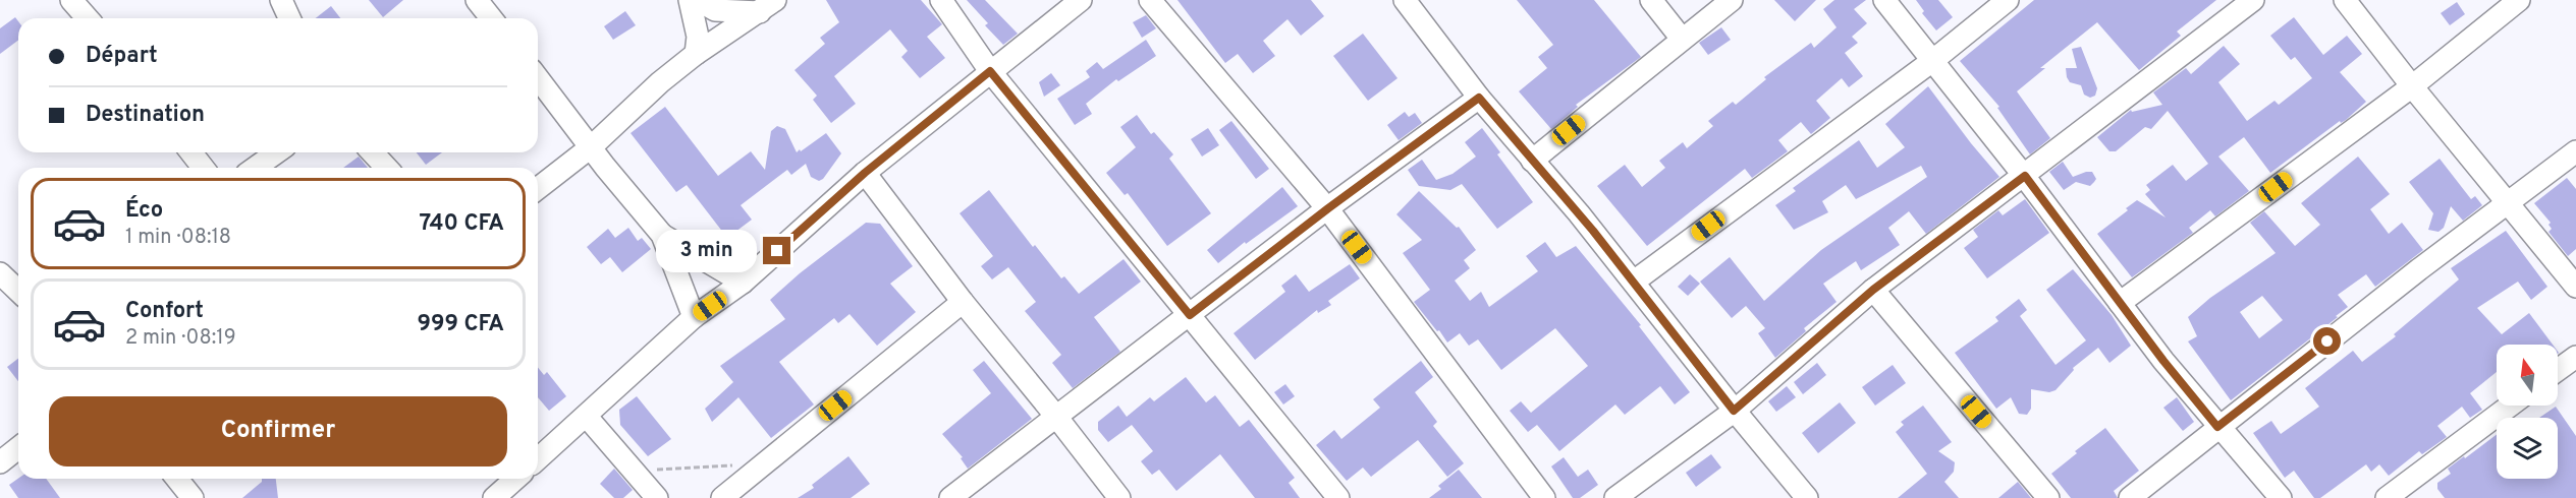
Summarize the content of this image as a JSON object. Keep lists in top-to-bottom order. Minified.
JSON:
{"north":"top","page":{"banner":["Départ","Destination"],"list":[{"name":"Éco","note":"1 min · 08:18","value":"740 CFA"},{"name":"Confort","note":"2 min · 08:19","value":"999 CFA"}],"bubble":"3 min","buttons":"Confirmer"}}
